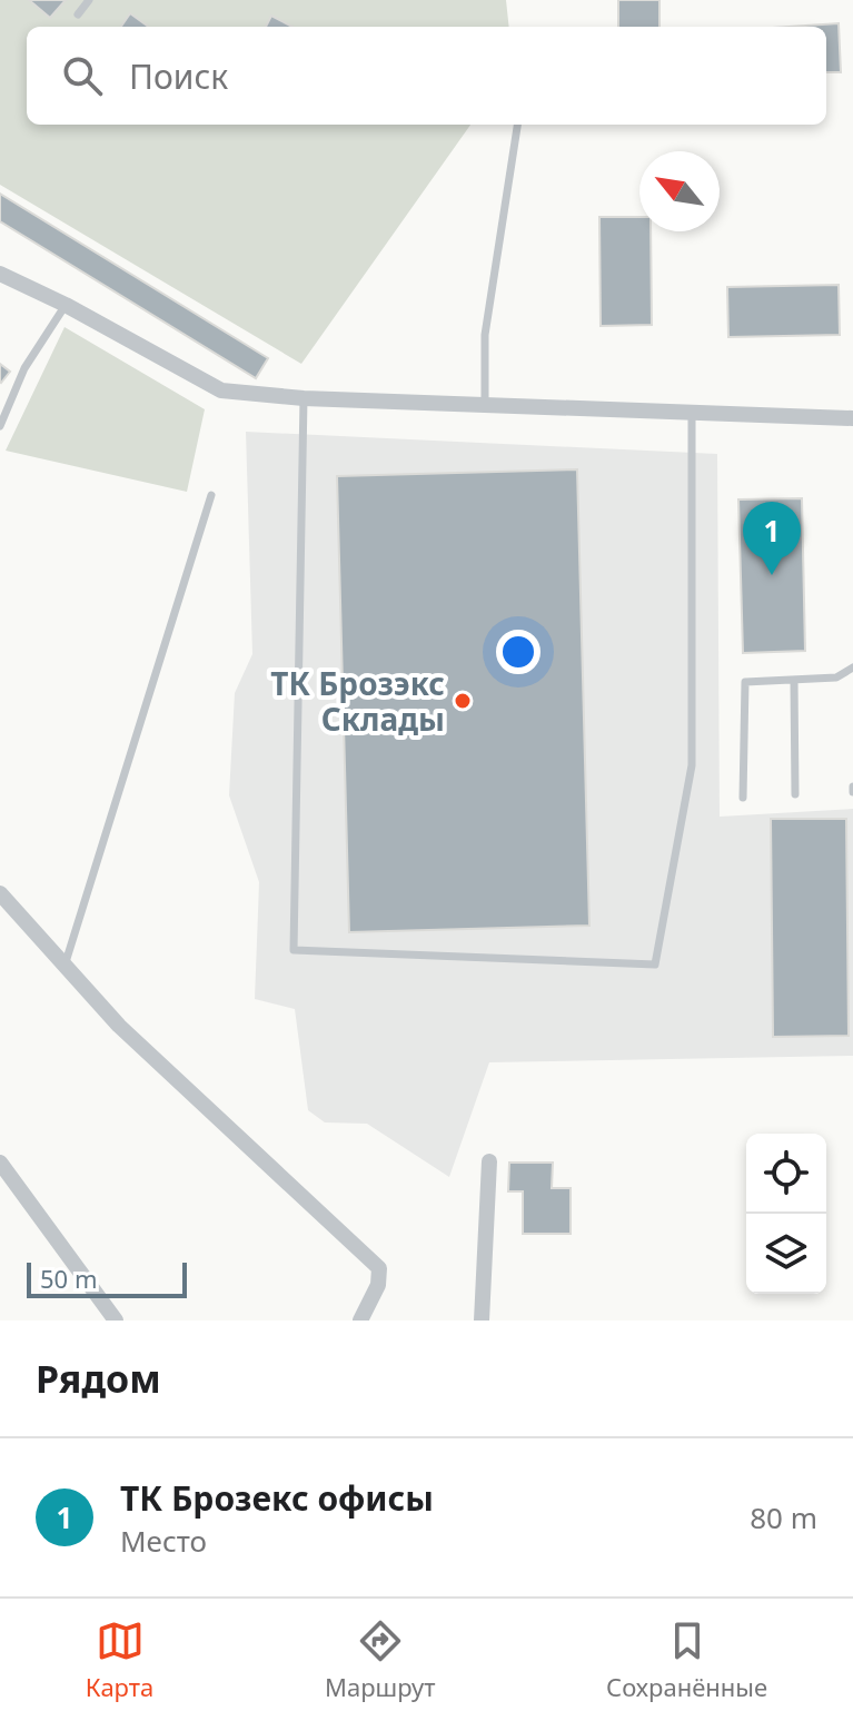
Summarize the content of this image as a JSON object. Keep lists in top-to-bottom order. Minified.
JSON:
{"places":["ТК Брозэкс Склады"],"scale_bar":"50 m","north":"top left","page":{"search":"Поиск","pins":"1","scale":"50 m","heading":"Рядом","list":[{"mark":"1","name":"ТК Брозекс офисы","note":"Место","value":"80 m"}],"nav":["Карта","Маршрут","Сохранённые"]}}
